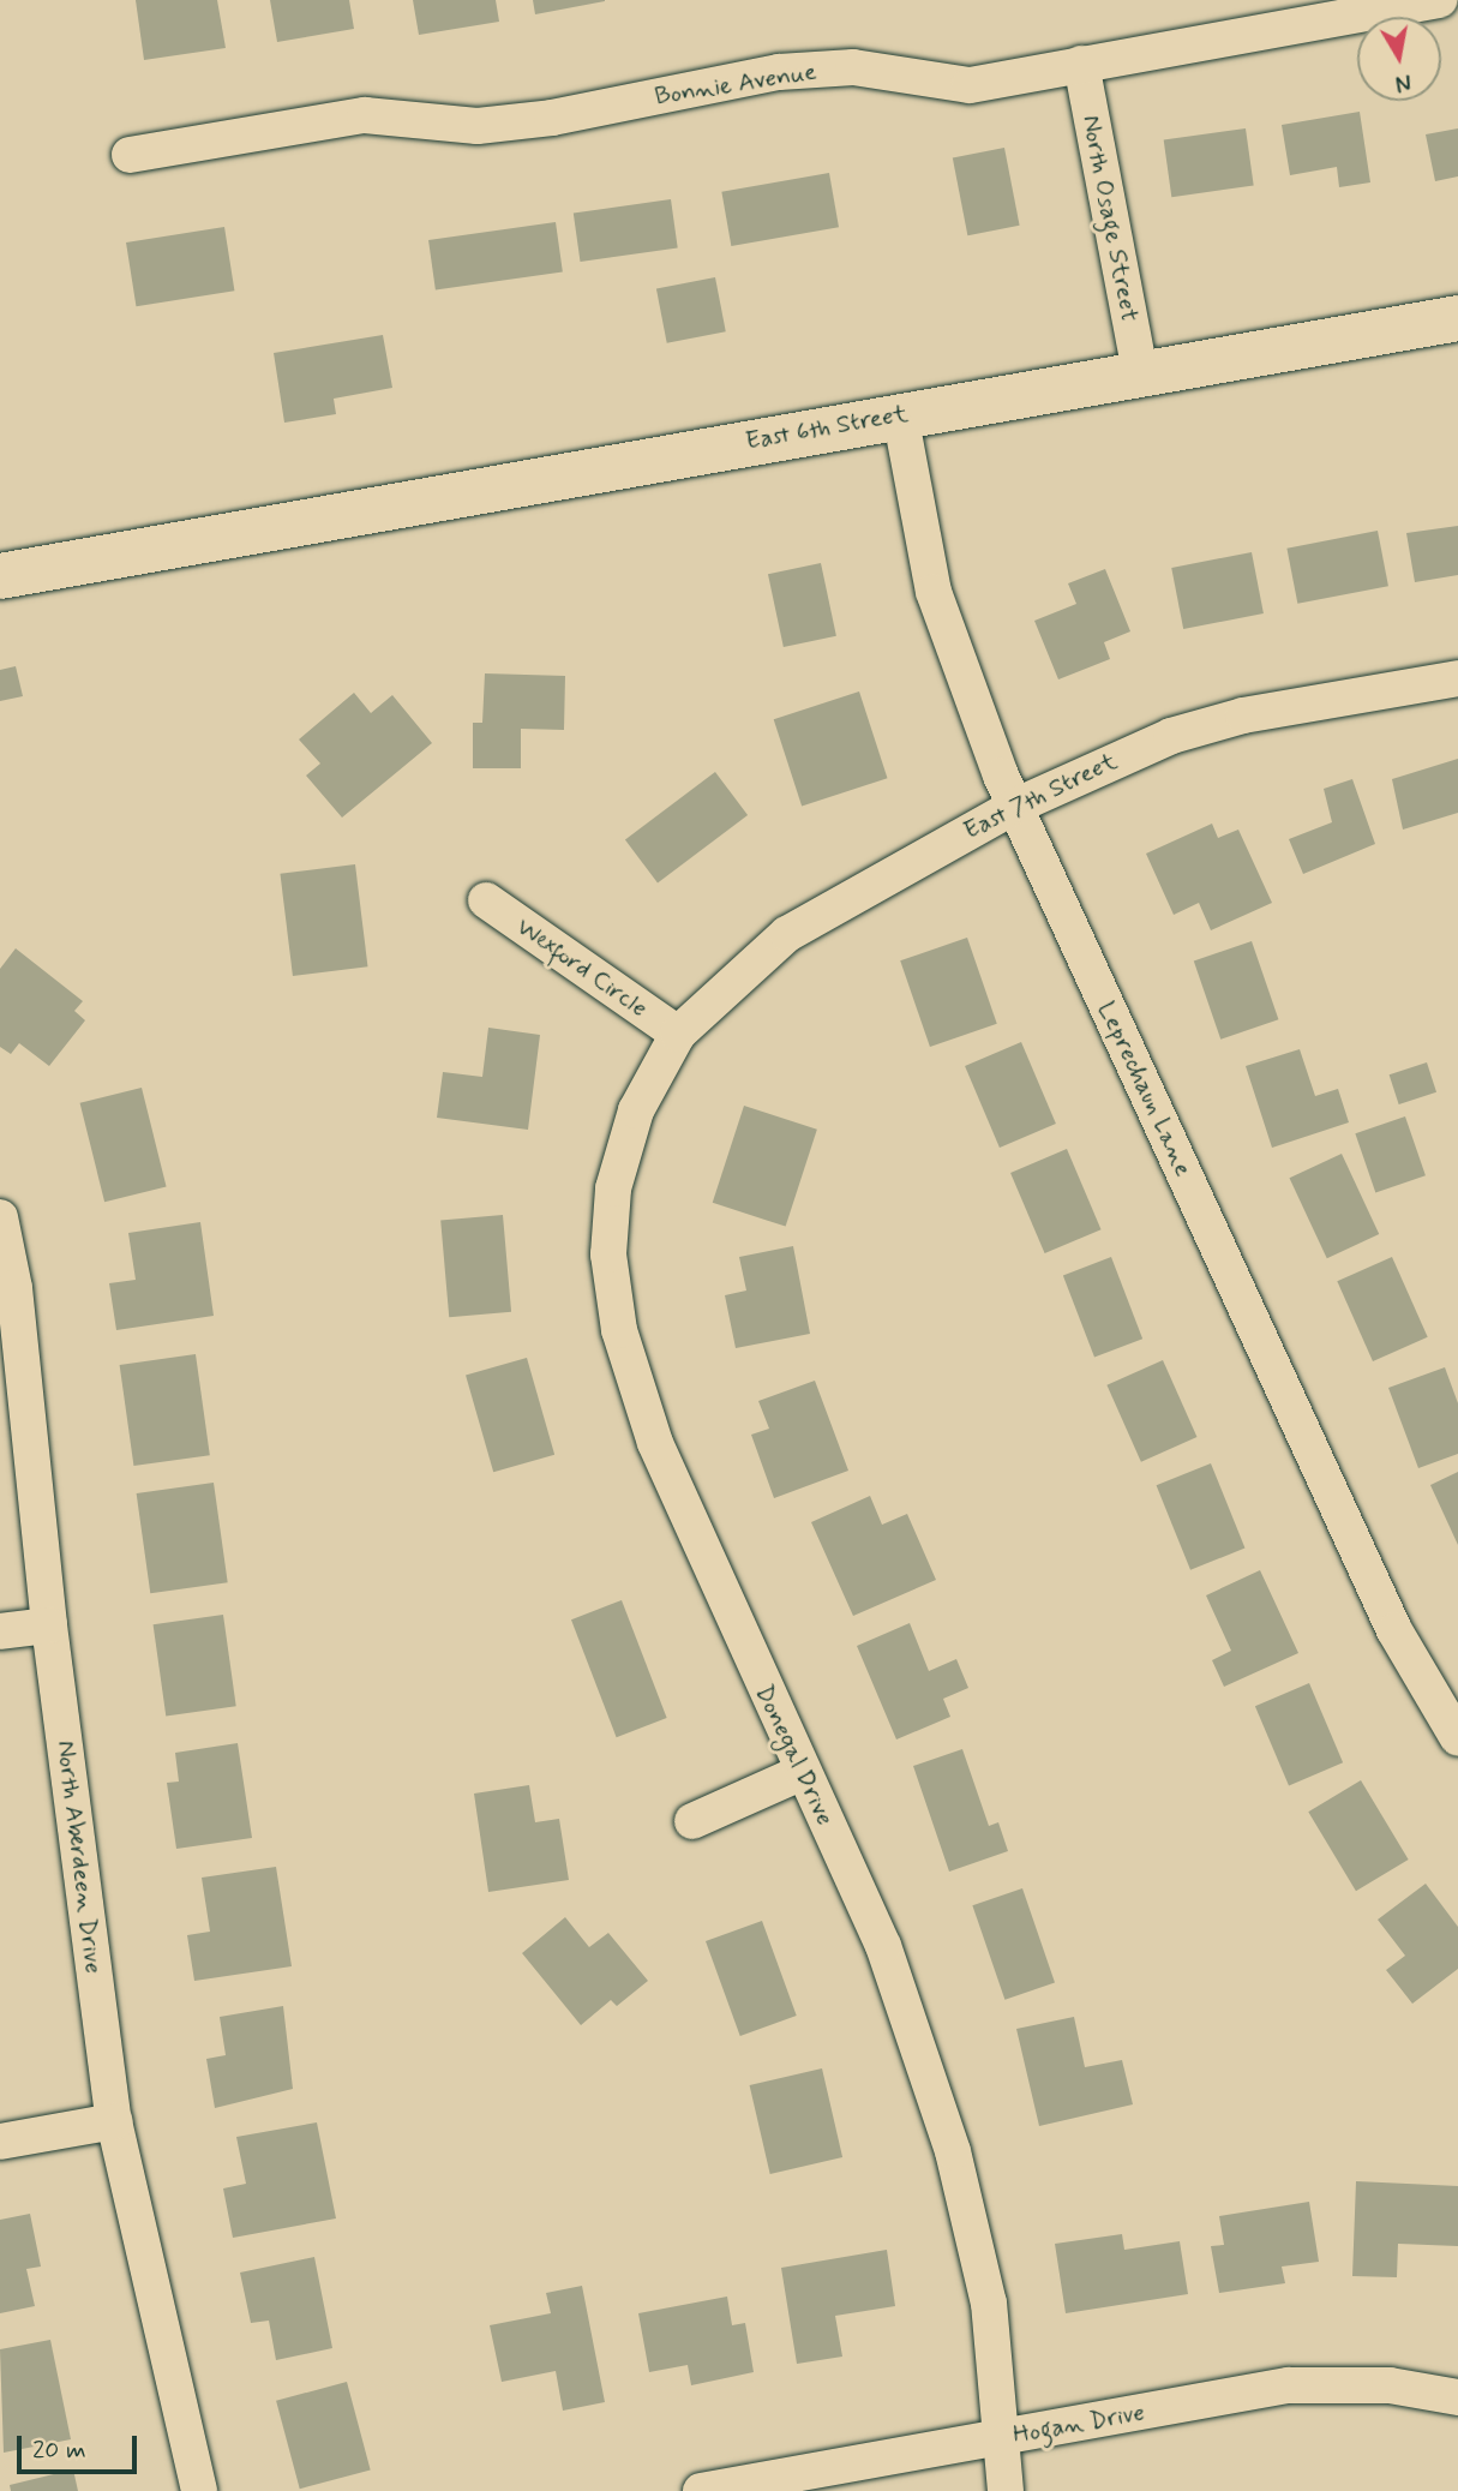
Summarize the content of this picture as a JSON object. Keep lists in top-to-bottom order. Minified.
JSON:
{"streets":{"main road":["East 6th Street"],"street":["Bonnie Avenue","North Osage Street","East 7th Street","Wexford Circle","Leprechaun Lane","Donegal Drive","North Aberdeen Drive","Hogan Drive"]},"crossings":[["Bonnie Avenue","North Osage Street"],["North Osage Street","East 6th Street"],["East 6th Street","Leprechaun Lane"],["East 7th Street","Wexford Circle"],["East 7th Street","Leprechaun Lane"],["East 7th Street","Donegal Drive"],["Wexford Circle","Donegal Drive"],["Donegal Drive","Hogan Drive"]],"scale_bar":"20 m","north":"bottom"}
